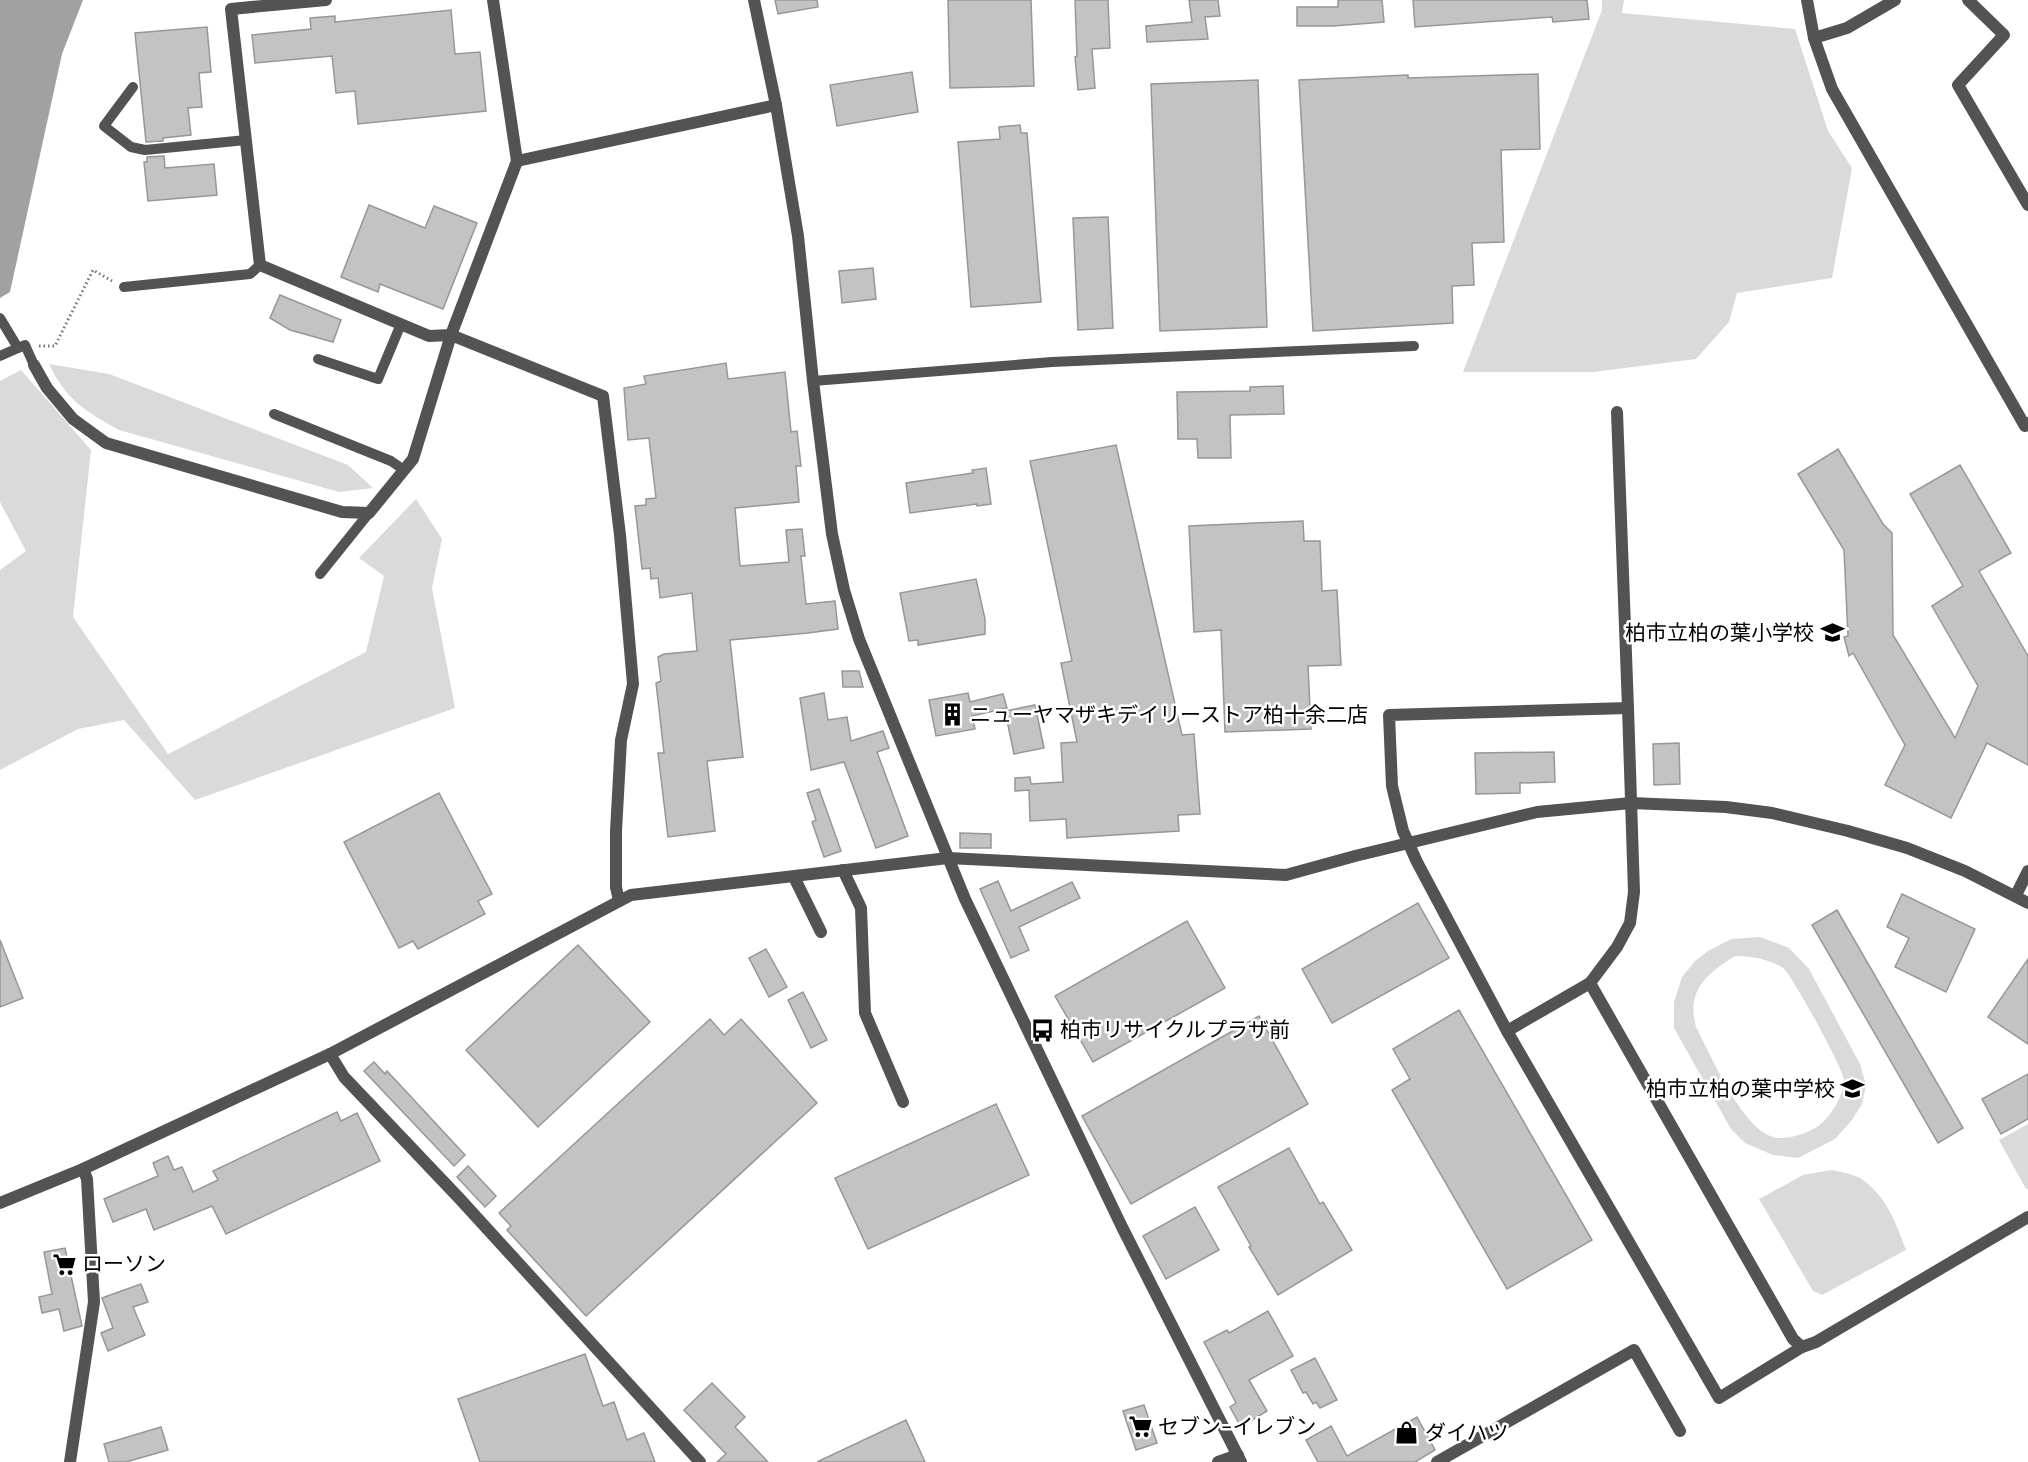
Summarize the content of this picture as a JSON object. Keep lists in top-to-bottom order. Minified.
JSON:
{"places":{"school or university":["柏市立柏の葉小学校","柏市立柏の葉中学校"],"building":["ニューヤマザキデイリーストア柏十余二店"],"bus stop":["柏市リサイクルプラザ前"],"supermarket":["ローソン","セブン-イレブン"],"shop":["ダイハツ"]}}
